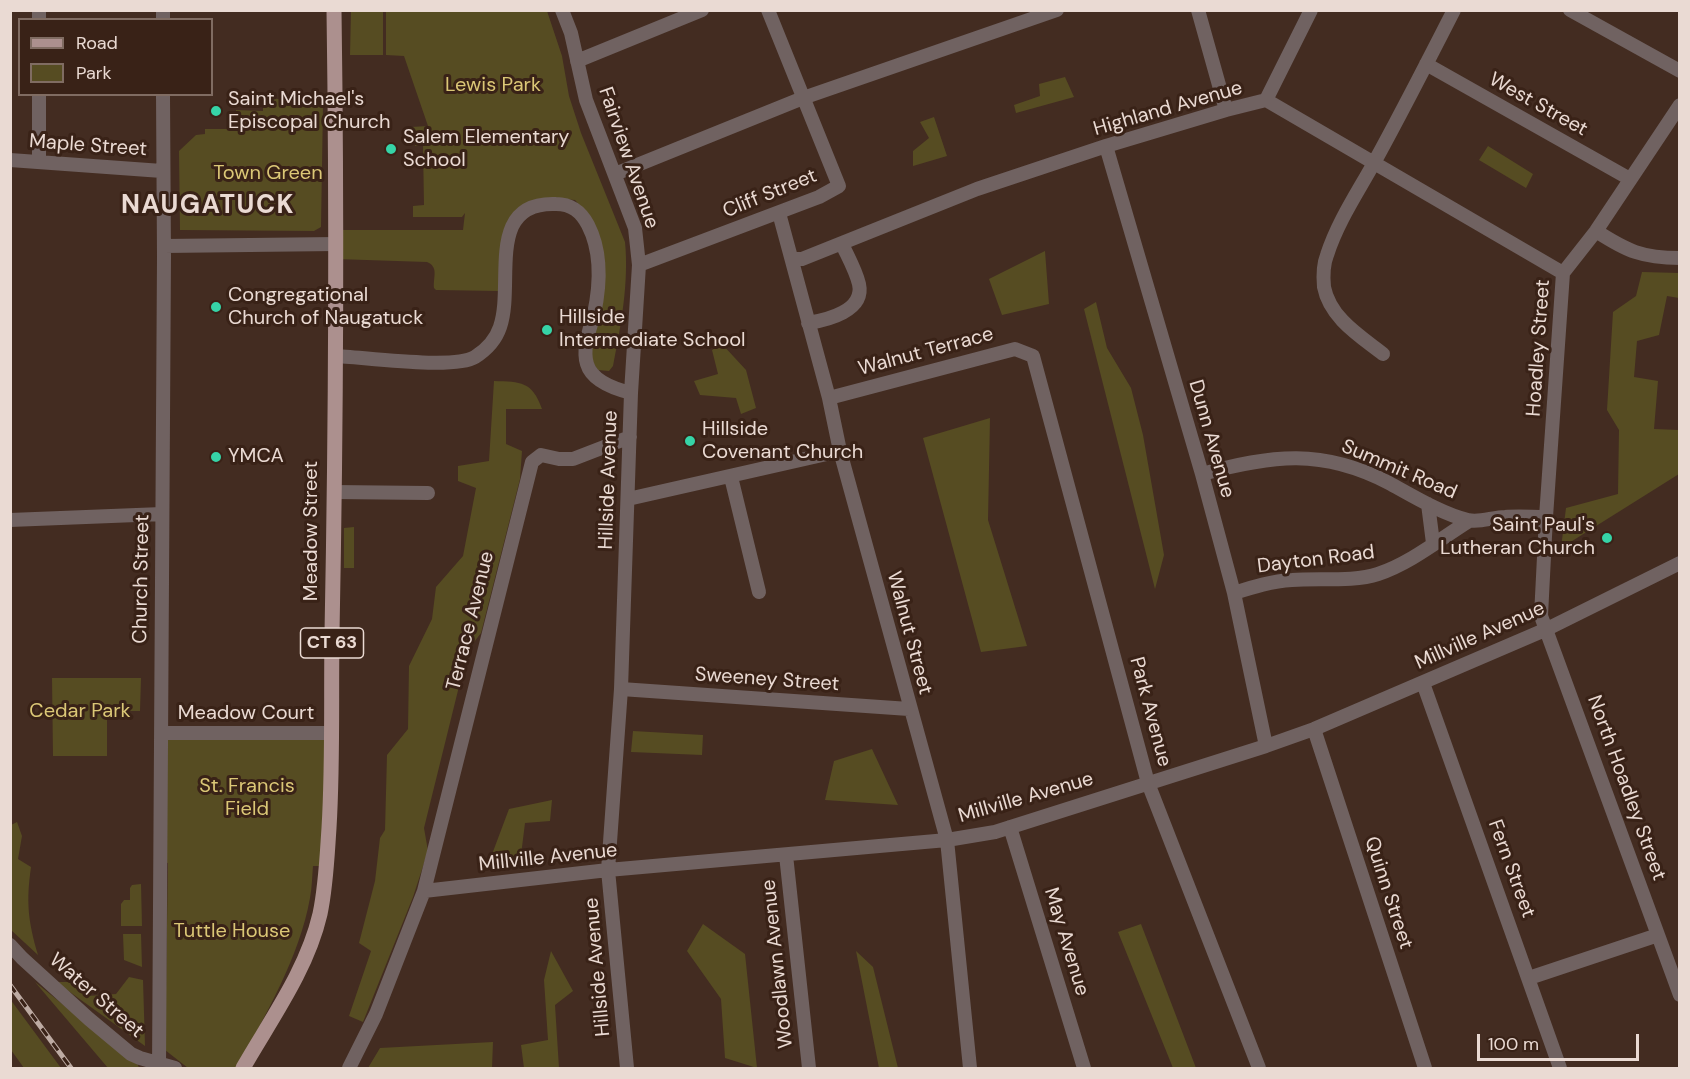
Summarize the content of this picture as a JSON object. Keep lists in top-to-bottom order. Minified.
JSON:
{"streets":{"main road":["Meadow Street","CT 63"],"street":["West Street","Highland Avenue","Maple Street","Fairview Avenue","Cliff Street","Hoadley Street","Walnut Terrace","Dunn Avenue","Summit Road","Hillside Avenue","Dayton Road","Church Street","Terrace Avenue","Walnut Street","Millville Avenue","Sweeney Street","Park Avenue","Meadow Court","North Hoadley Street","Fern Street","Quinn Street","May Avenue","Woodlawn Avenue","Water Street"]},"crossings":[["West Street","Hoadley Street"],["Highland Avenue","Hoadley Street"],["Highland Avenue","Dunn Avenue"],["Highland Avenue","Walnut Street"],["Maple Street","Church Street"],["Fairview Avenue","Cliff Street"],["Fairview Avenue","Hillside Avenue"],["Cliff Street","Walnut Street"],["Hoadley Street","Summit Road"],["Hoadley Street","Millville Avenue"],["Hoadley Street","North Hoadley Street"],["Walnut Terrace","Walnut Street"],["Walnut Terrace","Park Avenue"],["Dunn Avenue","Summit Road"],["Dunn Avenue","Dayton Road"],["Dunn Avenue","Millville Avenue"],["Summit Road","Dayton Road"],["Hillside Avenue","Meadow Street"],["Hillside Avenue","Terrace Avenue"],["Hillside Avenue","Millville Avenue"],["Hillside Avenue","Sweeney Street"],["Meadow Street","Meadow Court"],["Church Street","Meadow Court"],["Church Street","Water Street"],["Terrace Avenue","Millville Avenue"],["Walnut Street","Millville Avenue"],["Walnut Street","Sweeney Street"],["Millville Avenue","Park Avenue"],["Millville Avenue","North Hoadley Street"],["Millville Avenue","Fern Street"],["Millville Avenue","Quinn Street"],["Millville Avenue","May Avenue"],["Millville Avenue","Woodlawn Avenue"]],"districts":["NAUGATUCK"],"parks":["Lewis Park","Town Green","Cedar Park","St. Francis Field","Tuttle House"],"places":["Saint Michael's Episcopal Church","Salem Elementary School","Congregational Church of Naugatuck","Hillside Intermediate School","Hillside Covenant Church","YMCA","Saint Paul's Lutheran Church"],"legend":["Road","Park"],"scale_bar":"100 m"}
